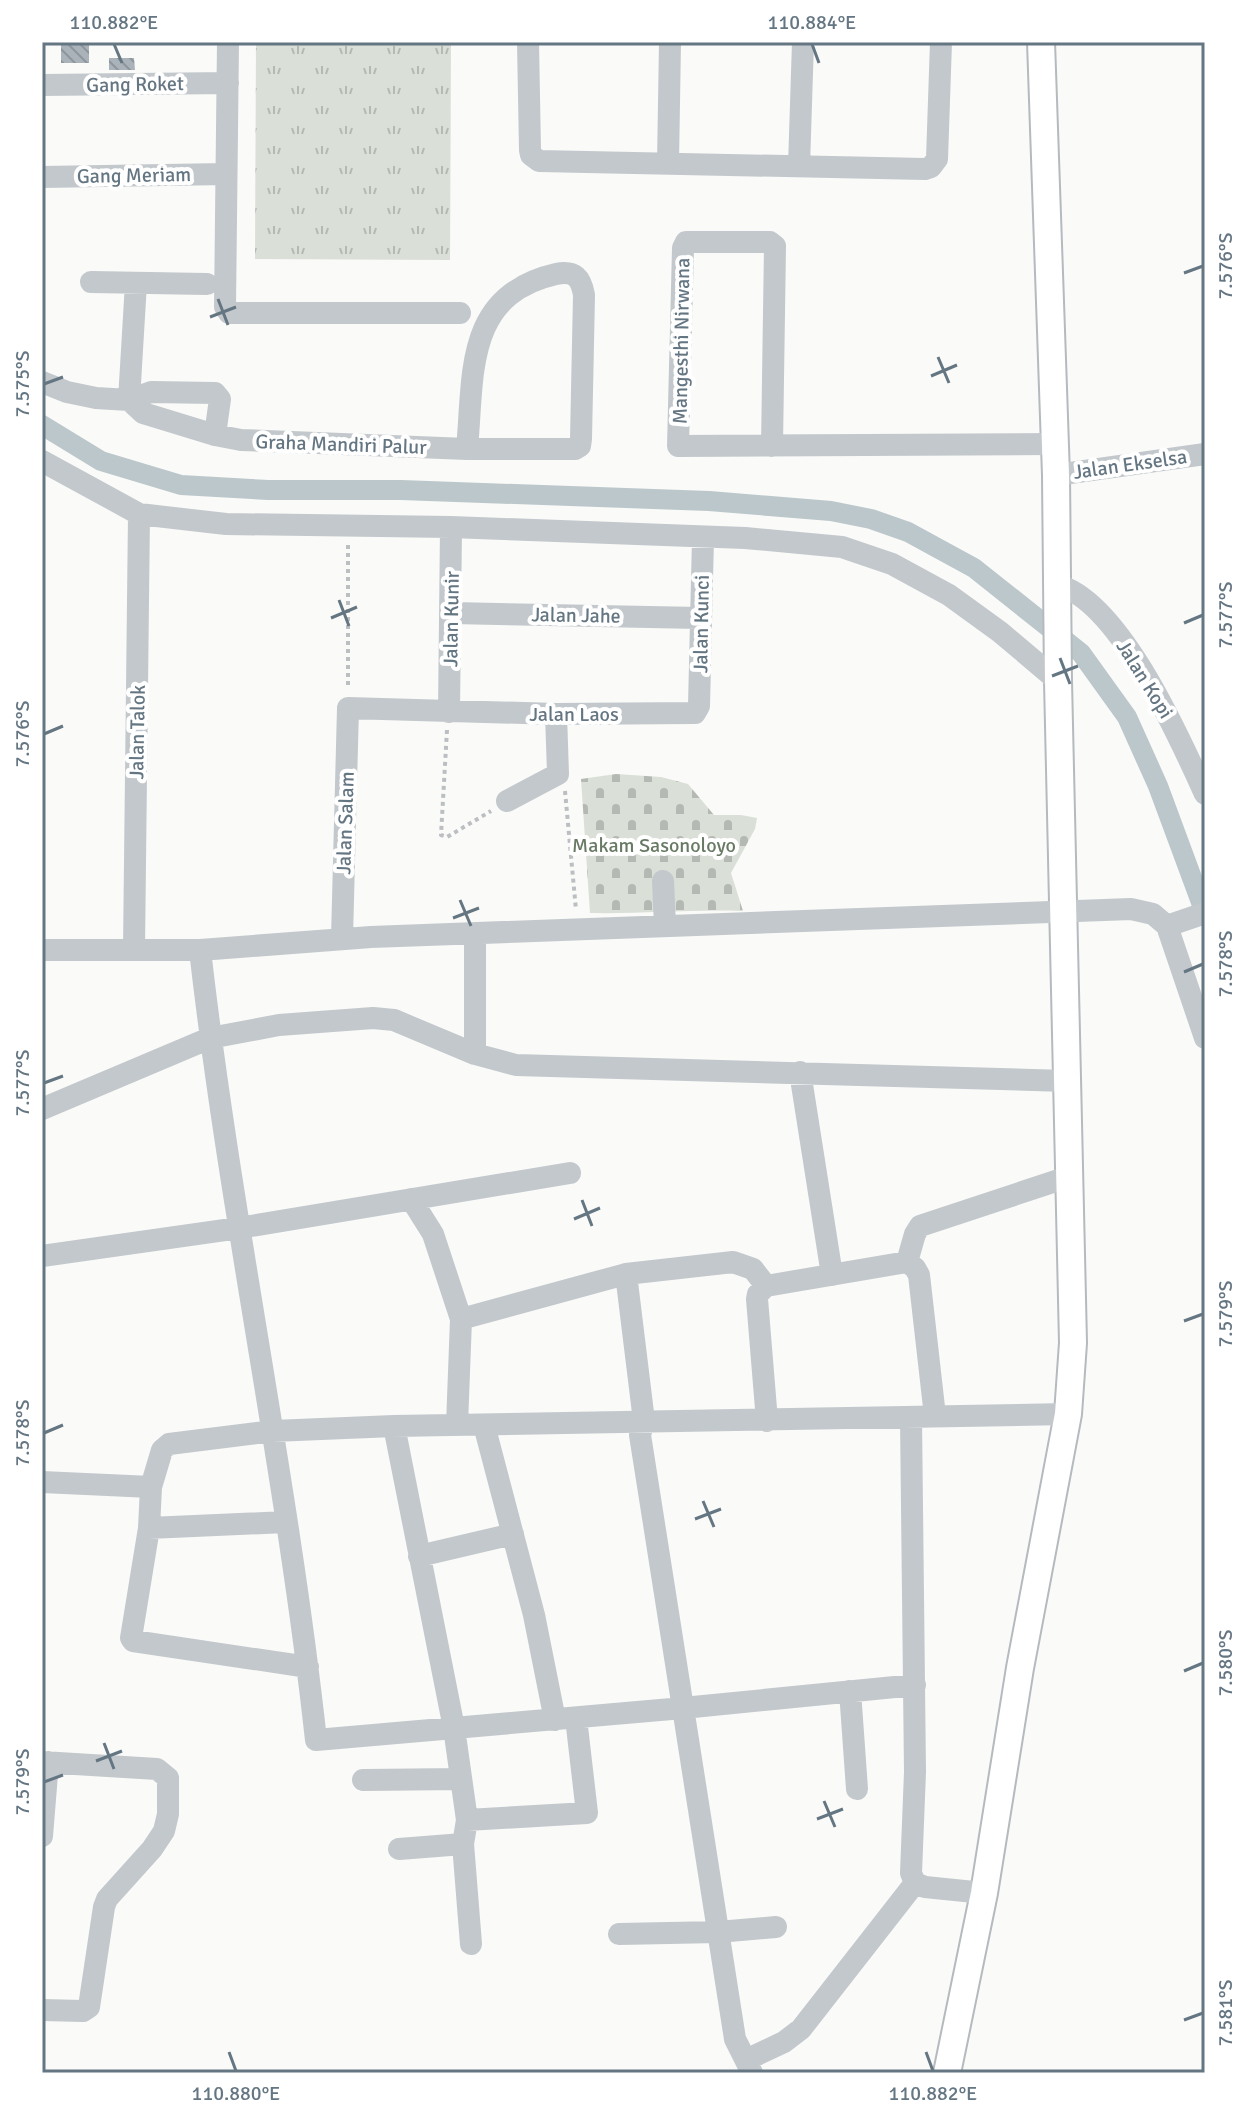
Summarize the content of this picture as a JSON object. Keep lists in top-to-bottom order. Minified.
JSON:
{"streets":{"street":["Gang Roket","Gang Meriam","Mangesthi Nirwana","Graha Mandiri Palur","Jalan Ekselsa","Jalan Jahe","Jalan Kunir","Jalan Kunci","Jalan Kopi","Jalan Laos","Jalan Talok","Jalan Salam"]},"crossings":[["Jalan Jahe","Jalan Kunir"],["Jalan Jahe","Jalan Kunci"],["Jalan Kunir","Jalan Laos"],["Jalan Kunci","Jalan Laos"],["Jalan Laos","Jalan Salam"]],"parks":["Makam Sasonoloyo"],"coordinates":["110.882°E","110.884°E","7.576°S","7.575°S","7.577°S","7.578°S","7.579°S","7.580°S","7.581°S","110.880°E"]}
